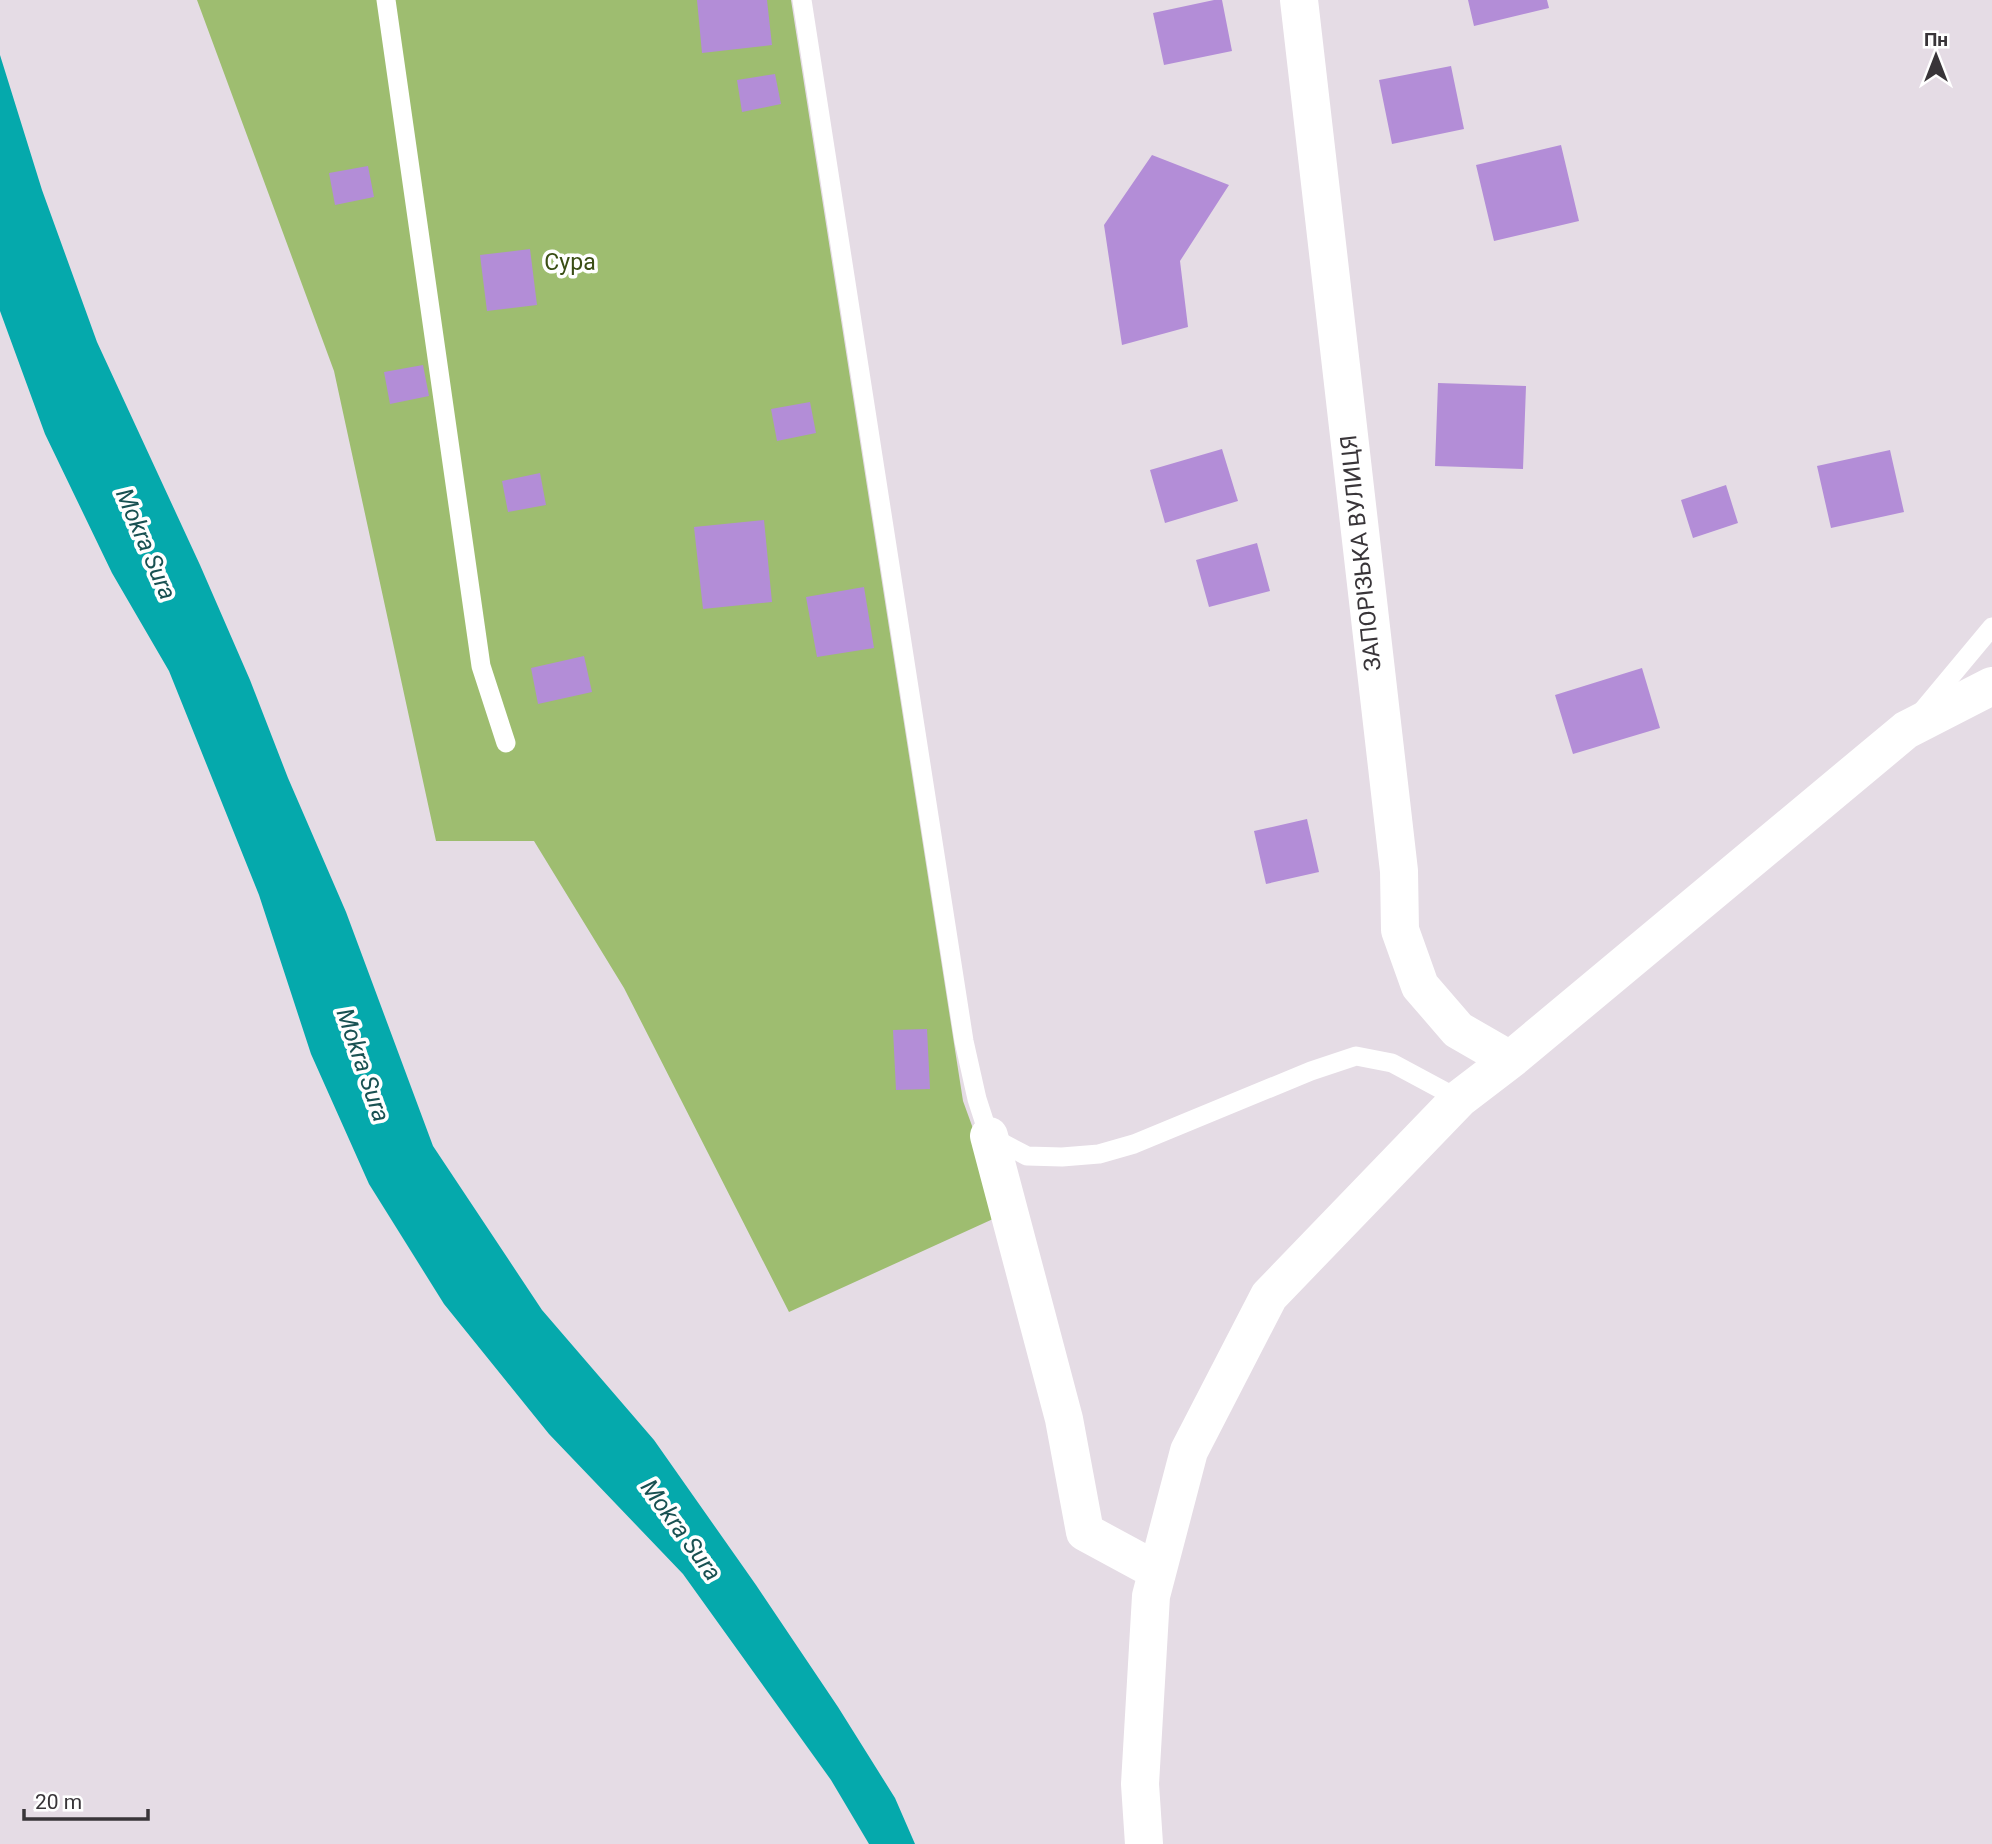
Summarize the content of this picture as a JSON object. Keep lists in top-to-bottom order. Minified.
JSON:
{"streets":{"street":["ЗАПОРІЗЬКА ВУЛИЦЯ"]},"water":["Mokra Sura"],"parks":["Сура"],"scale_bar":"20 m","north":"top"}
